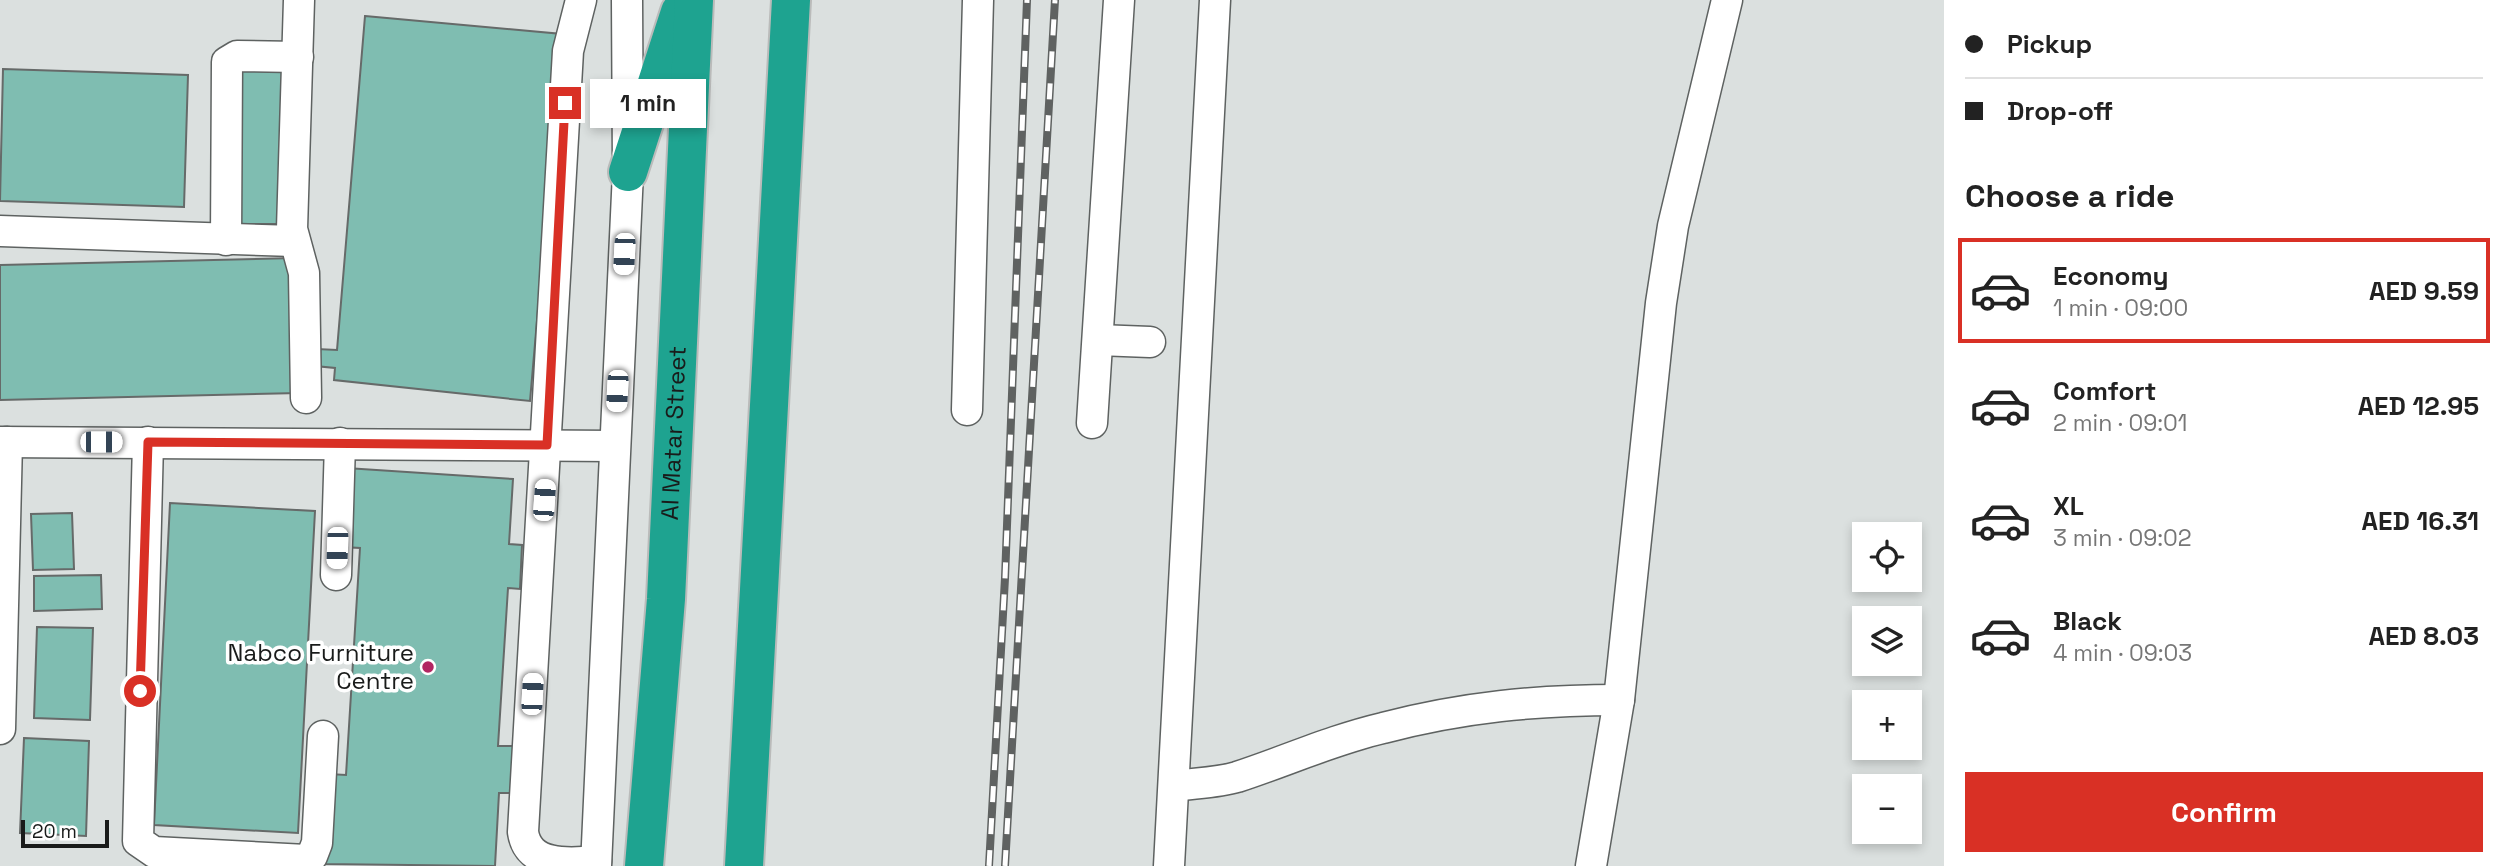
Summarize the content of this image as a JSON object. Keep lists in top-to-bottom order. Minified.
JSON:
{"streets":{"highway":["Al Matar Street"]},"places":["Nabco Furniture Centre"],"scale_bar":"20 m","page":{"banner":["Pickup","Drop-off"],"bubble":"1 min","heading":"Choose a ride","list":[{"name":"Economy","note":"1 min · 09:00","value":"AED 9.59"},{"name":"Comfort","note":"2 min · 09:01","value":"AED 12.95"},{"name":"XL","note":"3 min · 09:02","value":"AED 16.31"},{"name":"Black","note":"4 min · 09:03","value":"AED 8.03"}],"map_buttons":["+","−"],"buttons":"Confirm","scale":"20 m"}}
